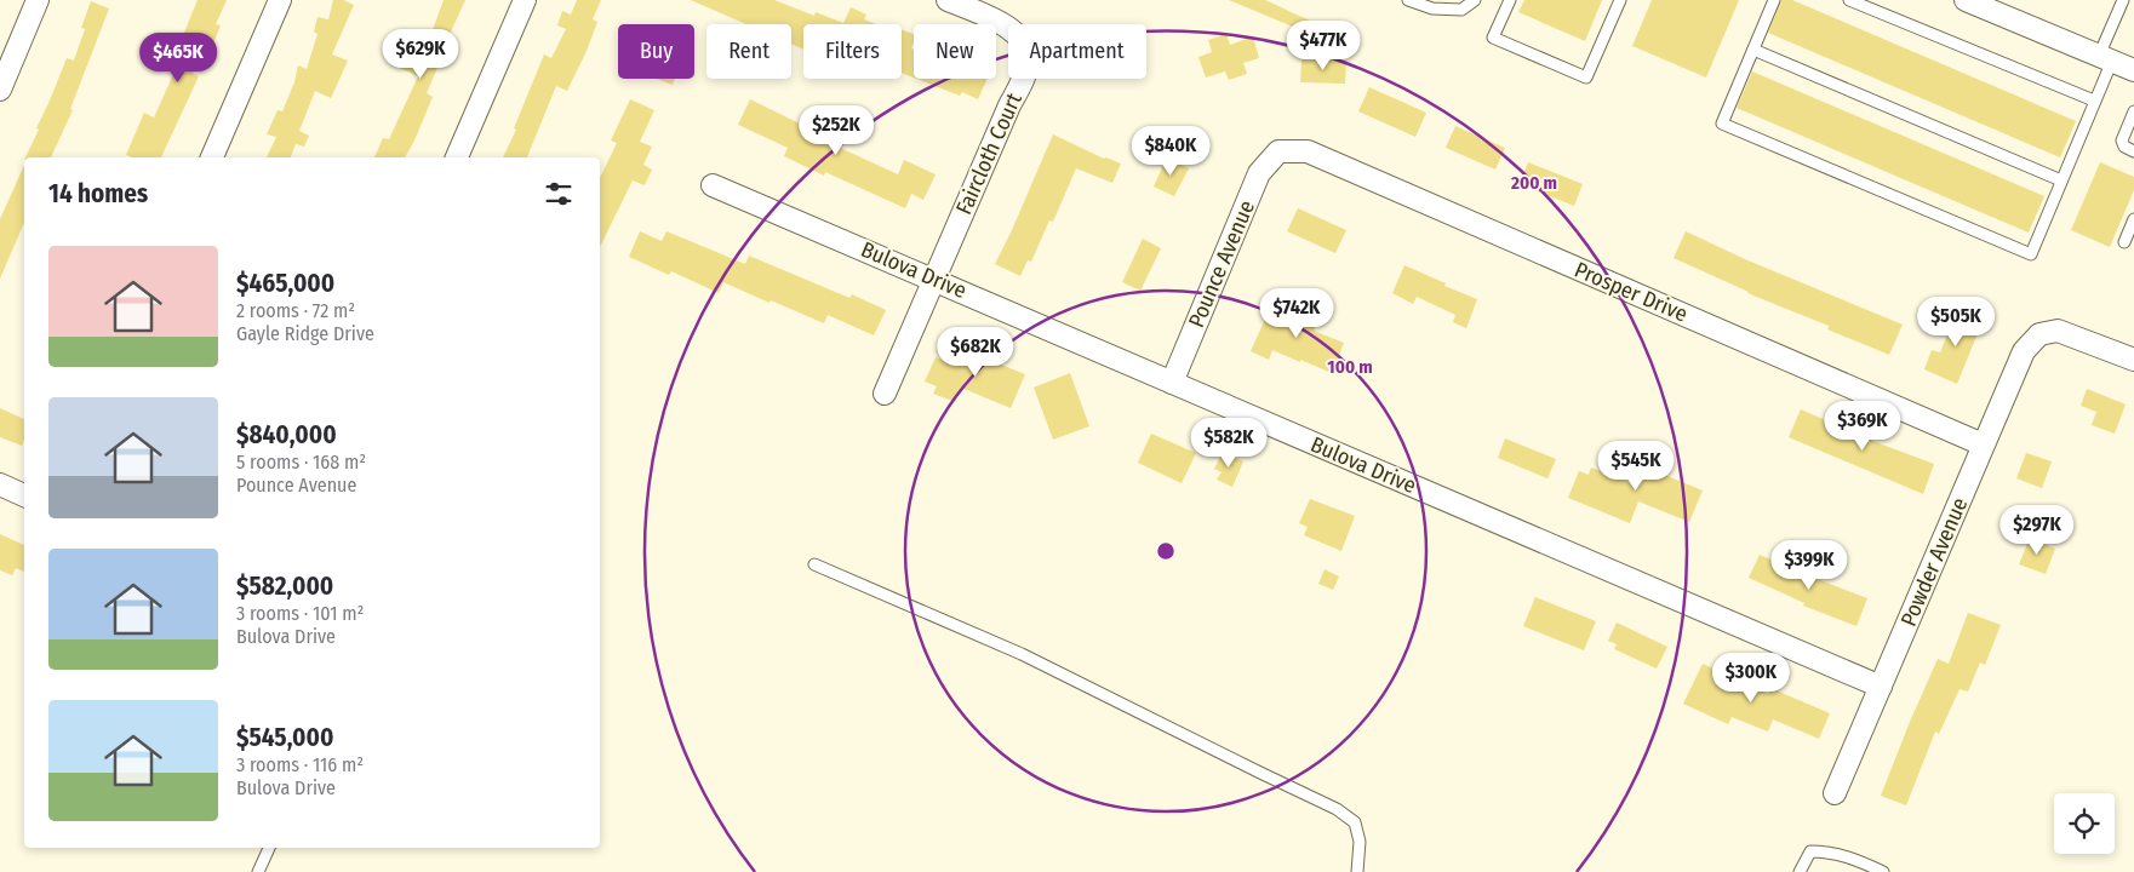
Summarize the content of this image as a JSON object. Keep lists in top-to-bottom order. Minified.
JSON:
{"streets":{"street":["Faircloth Court","Pounce Avenue","Bulova Drive","Prosper Drive","Powder Avenue"]},"crossings":[["Faircloth Court","Bulova Drive"],["Pounce Avenue","Bulova Drive"],["Pounce Avenue","Prosper Drive"],["Bulova Drive","Powder Avenue"],["Prosper Drive","Powder Avenue"]],"page":{"price":["$477K","$629K","$465K","$252K","$840K","$742K","$505K","$682K","$369K","$582K","$545K","$297K","$399K","$300K"],"chip":["Buy","Rent","Filters","New","Apartment"],"heading":"14 homes","list":[{"name":"$465,000","note":"2 rooms · 72 m² · Gayle Ridge Drive"},{"name":"$840,000","note":"5 rooms · 168 m² · Pounce Avenue"},{"name":"$582,000","note":"3 rooms · 101 m² · Bulova Drive"},{"name":"$545,000","note":"3 rooms · 116 m² · Bulova Drive"}]},"rings":["200 m","100 m"]}
